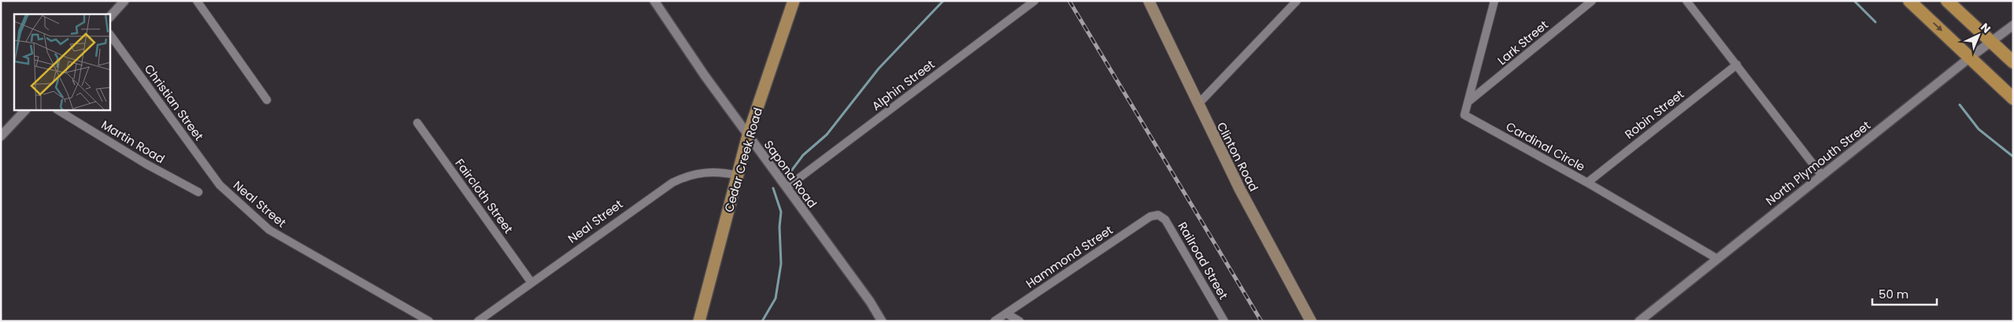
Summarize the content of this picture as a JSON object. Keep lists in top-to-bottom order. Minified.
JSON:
{"streets":{"main road":["Clinton Road","Cedar Creek Road"],"street":["Lark Street","Alphin Street","Christian Street","Robin Street","Martin Road","Cardinal Circle","North Plymouth Street","Sapona Road","Faircloth Street","Neal Street","Hammond Street","Railroad Street"]},"crossings":[["Lark Street","Cardinal Circle"],["Alphin Street","Sapona Road"],["Christian Street","Neal Street"],["Robin Street","Cardinal Circle"],["Cardinal Circle","North Plymouth Street"],["Cedar Creek Road","Sapona Road"],["Cedar Creek Road","Neal Street"],["Faircloth Street","Neal Street"],["Hammond Street","Railroad Street"]],"scale_bar":"50 m","north":"top right"}
